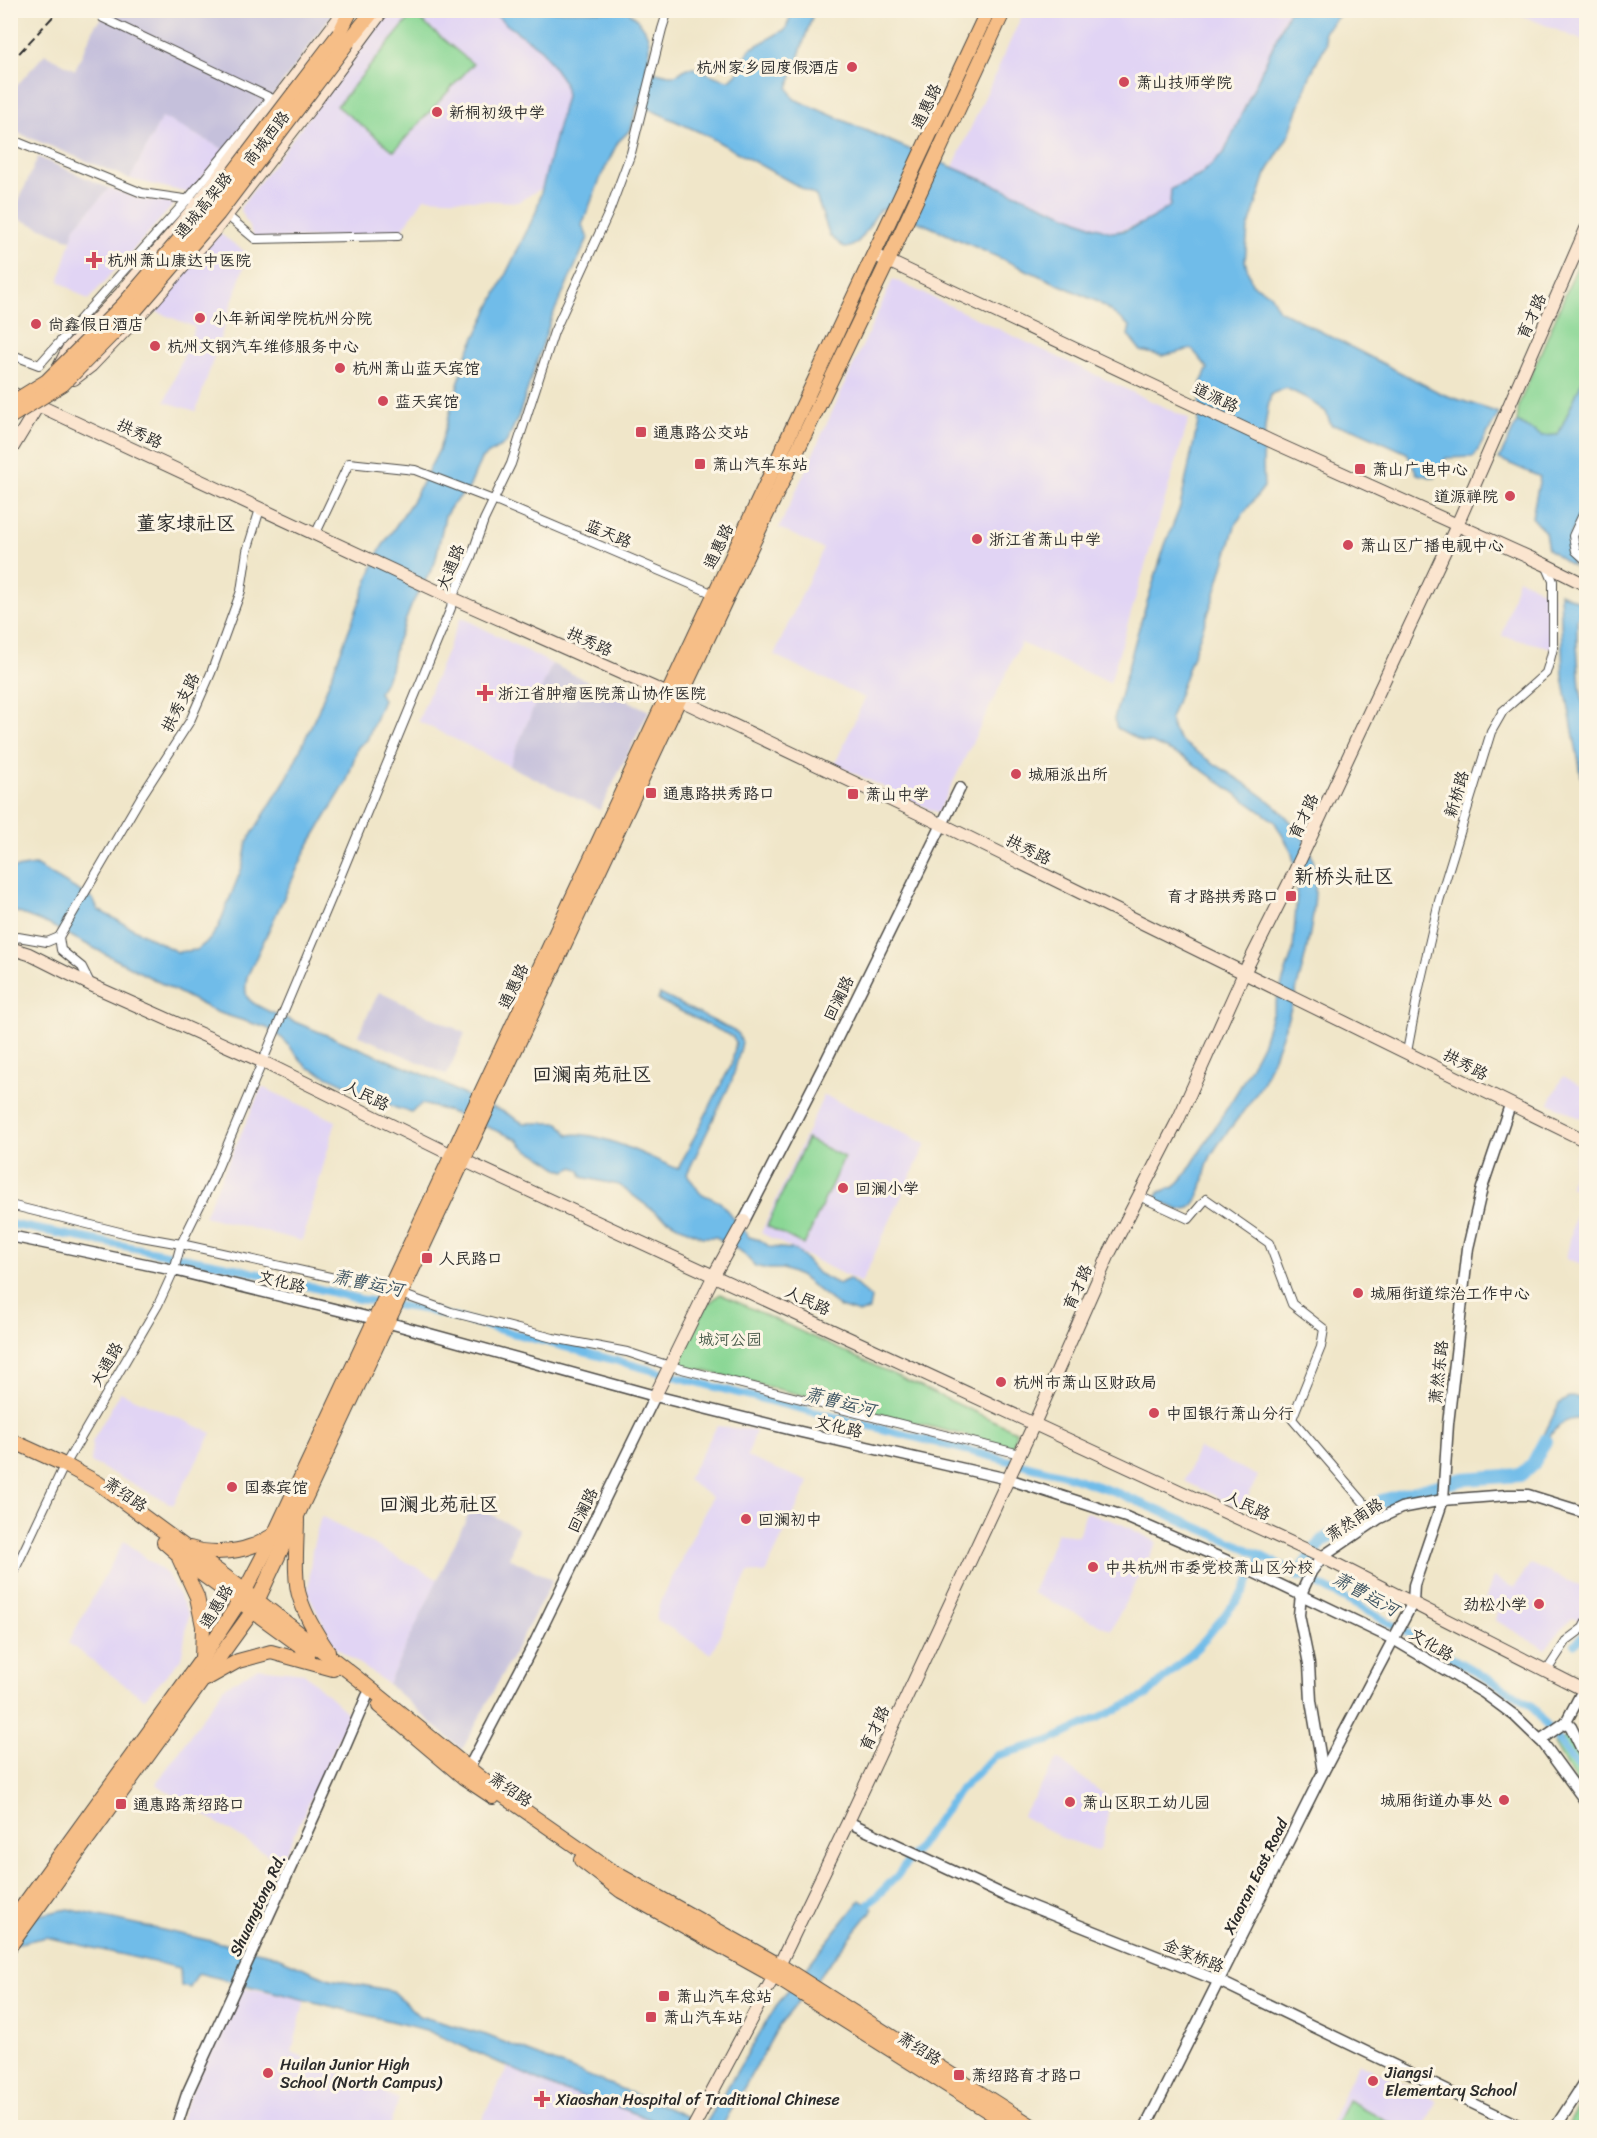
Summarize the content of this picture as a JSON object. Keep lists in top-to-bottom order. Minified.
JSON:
{"streets":{"main road":["通惠路","商城西路","通城高架路","育才路","道源路","拱秀路","回澜路","人民路","萧绍路"],"street":["蓝天路","大通路","拱秀支路","新桥路","文化路","萧然东路","萧然南路","Xiaoran East Road","Shuangtong Rd.","金家桥路"]},"crossings":[["通惠路","道源路"],["通惠路","拱秀路"],["通惠路","蓝天路"],["通惠路","人民路"],["通惠路","文化路"],["通惠路","萧绍路"],["商城西路","拱秀路"],["育才路","道源路"],["育才路","拱秀路"],["育才路","人民路"],["育才路","文化路"],["育才路","萧绍路"],["育才路","金家桥路"],["道源路","新桥路"],["拱秀路","蓝天路"],["拱秀路","大通路"],["拱秀路","拱秀支路"],["拱秀路","新桥路"],["拱秀路","回澜路"],["拱秀路","萧然东路"],["蓝天路","大通路"],["大通路","人民路"],["大通路","文化路"],["大通路","萧绍路"],["回澜路","人民路"],["回澜路","文化路"],["回澜路","萧绍路"],["人民路","萧然东路"],["人民路","萧然南路"],["文化路","萧然东路"],["文化路","萧然南路"],["文化路","Xiaoran East Road"],["萧然东路","萧然南路"],["萧然东路","Xiaoran East Road"],["萧绍路","Shuangtong Rd."],["萧然南路","Xiaoran East Road"],["Xiaoran East Road","金家桥路"]],"districts":["董家埭社区","新桥头社区","回澜南苑社区","回澜北苑社区"],"water":["萧曹运河"],"parks":["城河公园"],"places":{"other":["杭州家乡园度假酒店","萧山技师学院","新桐初级中学","小年新闻学院杭州分院","尚鑫假日酒店","杭州文钢汽车维修服务中心","杭州萧山蓝天宾馆","蓝天宾馆","道源禅院","浙江省萧山中学","萧山区广播电视中心","城厢派出所","回澜小学","城厢街道综治工作中心","杭州市萧山区财政局","中国银行萧山分行","国泰宾馆","回澜初中","中共杭州市委党校萧山区分校","劲松小学","城厢街道办事处","萧山区职工幼儿园","Huilan Junior High School (North Campus)","Jiangsi Elementary School"],"health":["杭州萧山康达中医院","浙江省肿瘤医院萧山协作医院","Xiaoshan Hospital of Traditional Chinese"],"transit":["通惠路公交站","萧山汽车东站","萧山广电中心","通惠路拱秀路口","萧山中学","育才路拱秀路口","人民路口","通惠路萧绍路口","萧山汽车总站","萧山汽车站","萧绍路育才路口"]}}
